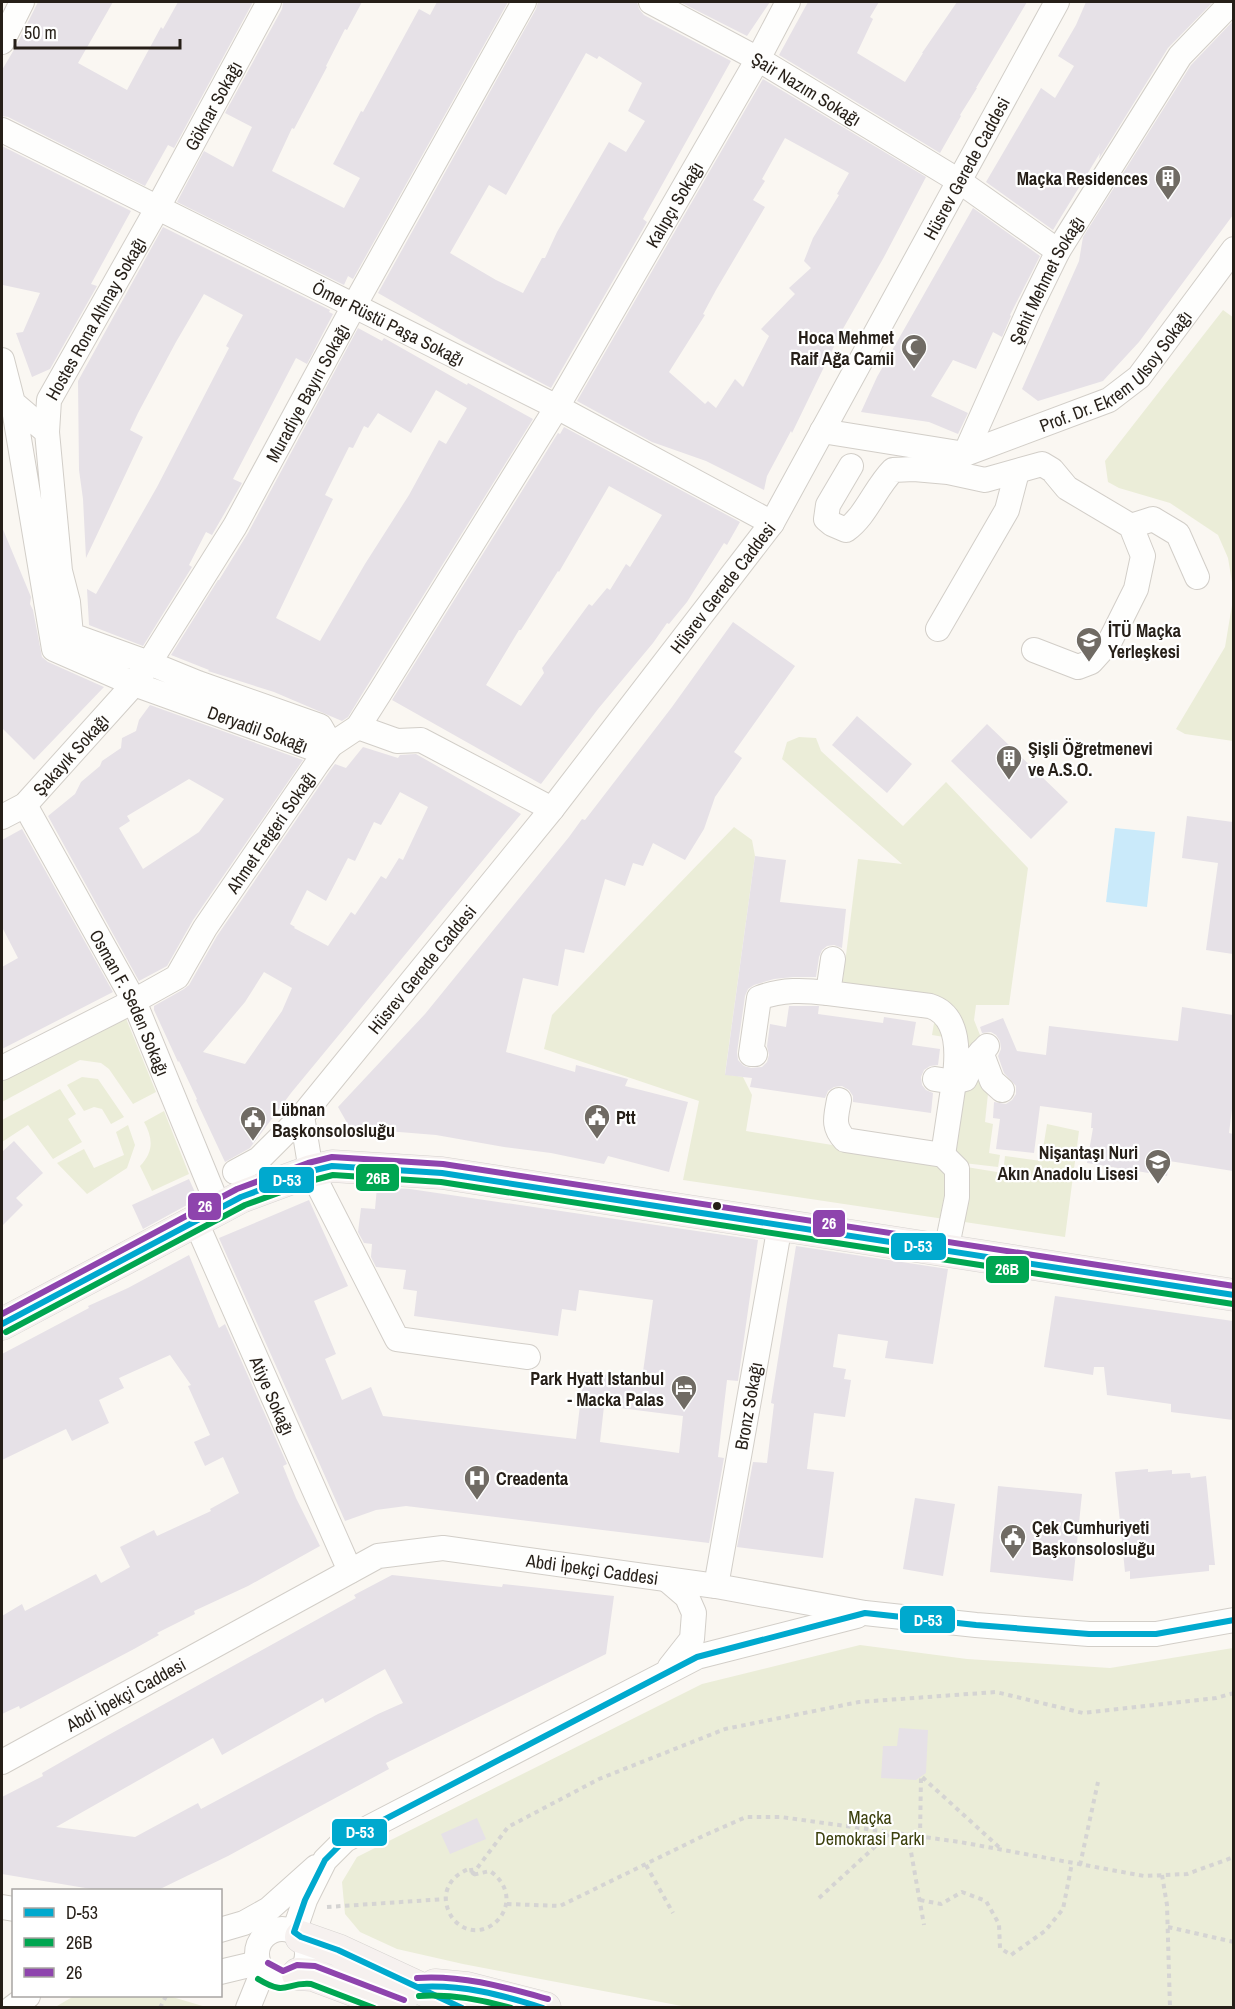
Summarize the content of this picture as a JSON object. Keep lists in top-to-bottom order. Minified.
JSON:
{"streets":{"street":["Şair Nazım Sokağı","Göknar Sokağı","Hüsrev Gerede Caddesi","Kalıpçı Sokağı","Şehit Mehmet Sokağı","Hostes Rona Altınay Sokağı","Ömer Rüstü Paşa Sokağı","Prof. Dr. Ekrem Ulsoy Sokağı","Muradiye Bayırı Sokağı","Deryadil Sokağı","Şakayık Sokağı","Ahmet Fetgeri Sokağı","Osman F. Seden Sokağı","Atiye Sokağı","Bronz Sokağı","Abdi İpekçi Caddesi"]},"crossings":[["Şair Nazım Sokağı","Hüsrev Gerede Caddesi"],["Şair Nazım Sokağı","Kalıpçı Sokağı"],["Şair Nazım Sokağı","Şehit Mehmet Sokağı"],["Göknar Sokağı","Hostes Rona Altınay Sokağı"],["Göknar Sokağı","Ömer Rüstü Paşa Sokağı"],["Hüsrev Gerede Caddesi","Ömer Rüstü Paşa Sokağı"],["Kalıpçı Sokağı","Ömer Rüstü Paşa Sokağı"],["Kalıpçı Sokağı","Ahmet Fetgeri Sokağı"],["Şehit Mehmet Sokağı","Prof. Dr. Ekrem Ulsoy Sokağı"],["Hostes Rona Altınay Sokağı","Ömer Rüstü Paşa Sokağı"],["Hostes Rona Altınay Sokağı","Deryadil Sokağı"],["Ömer Rüstü Paşa Sokağı","Muradiye Bayırı Sokağı"],["Ömer Rüstü Paşa Sokağı","Ahmet Fetgeri Sokağı"],["Muradiye Bayırı Sokağı","Deryadil Sokağı"],["Muradiye Bayırı Sokağı","Şakayık Sokağı"],["Deryadil Sokağı","Şakayık Sokağı"],["Deryadil Sokağı","Ahmet Fetgeri Sokağı"],["Şakayık Sokağı","Osman F. Seden Sokağı"],["Ahmet Fetgeri Sokağı","Osman F. Seden Sokağı"],["Osman F. Seden Sokağı","Atiye Sokağı"],["Atiye Sokağı","Abdi İpekçi Caddesi"],["Bronz Sokağı","Abdi İpekçi Caddesi"]],"parks":["Maçka Demokrasi Parkı"],"places":{"building":["Maçka Residences","Şişli Öğretmenevi ve A.S.O."],"mosque":["Hoca Mehmet Raif Ağa Camii"],"school or university":["İTÜ Maçka Yerleşkesi","Nişantaşı Nuri Akın Anadolu Lisesi"],"public building":["Ptt","Lübnan Başkonsolosluğu","Çek Cumhuriyeti Başkonsolosluğu"],"hotel":["Park Hyatt Istanbul - Macka Palas"],"hospital":["Creadenta"]},"lines":["transit line 26","transit line D-53","transit line 26B"],"legend":["D-53","26B","26"],"scale_bar":"50 m"}
